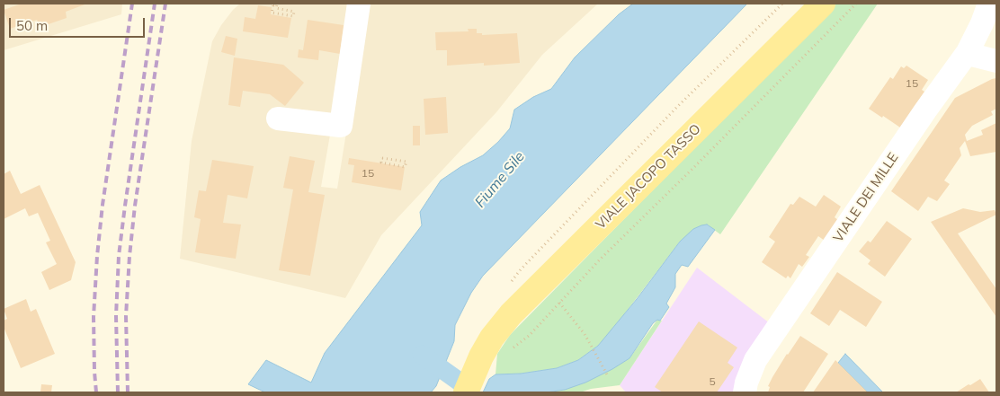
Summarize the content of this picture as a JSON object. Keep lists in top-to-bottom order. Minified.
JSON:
{"streets":{"main road":["VIALE JACOPO TASSO"],"street":["VIALE DEI MILLE"]},"water":["Fiume Sile"],"house_numbers":["15","15","5"],"scale_bar":"50 m"}
